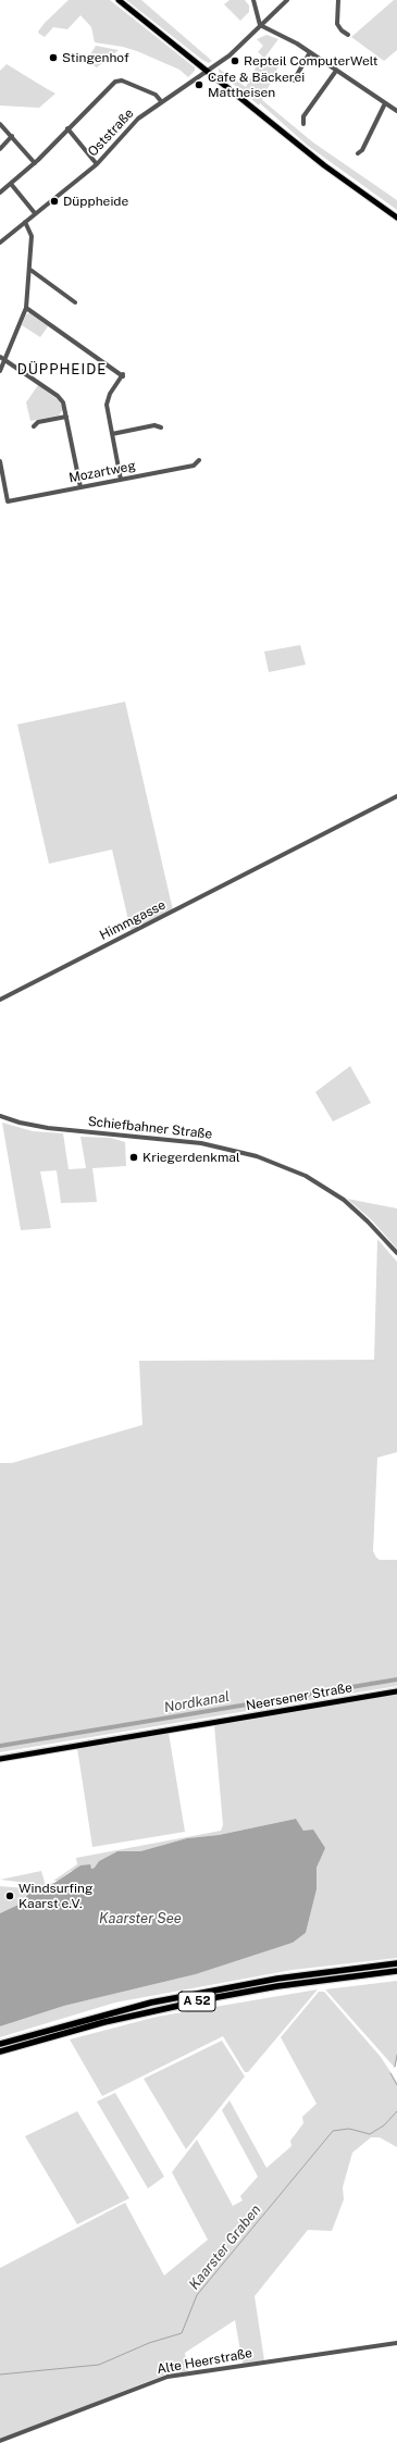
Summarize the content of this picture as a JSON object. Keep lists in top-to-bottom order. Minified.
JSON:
{"streets":{"highway":["A 52"],"main road":["Neersener Straße"],"street":["Oststraße","Mozartweg","Himmgasse","Schiefbahner Straße","Alte Heerstraße"]},"districts":["DÜPPHEIDE"],"water":["Nordkanal","Kaarster See","Kaarster Graben"],"places":["Stingenhof","Repteil ComputerWelt","Cafe & Bäckerei Mattheisen","Düppheide","Kriegerdenkmal","Windsurfing Kaarst e.V."]}
